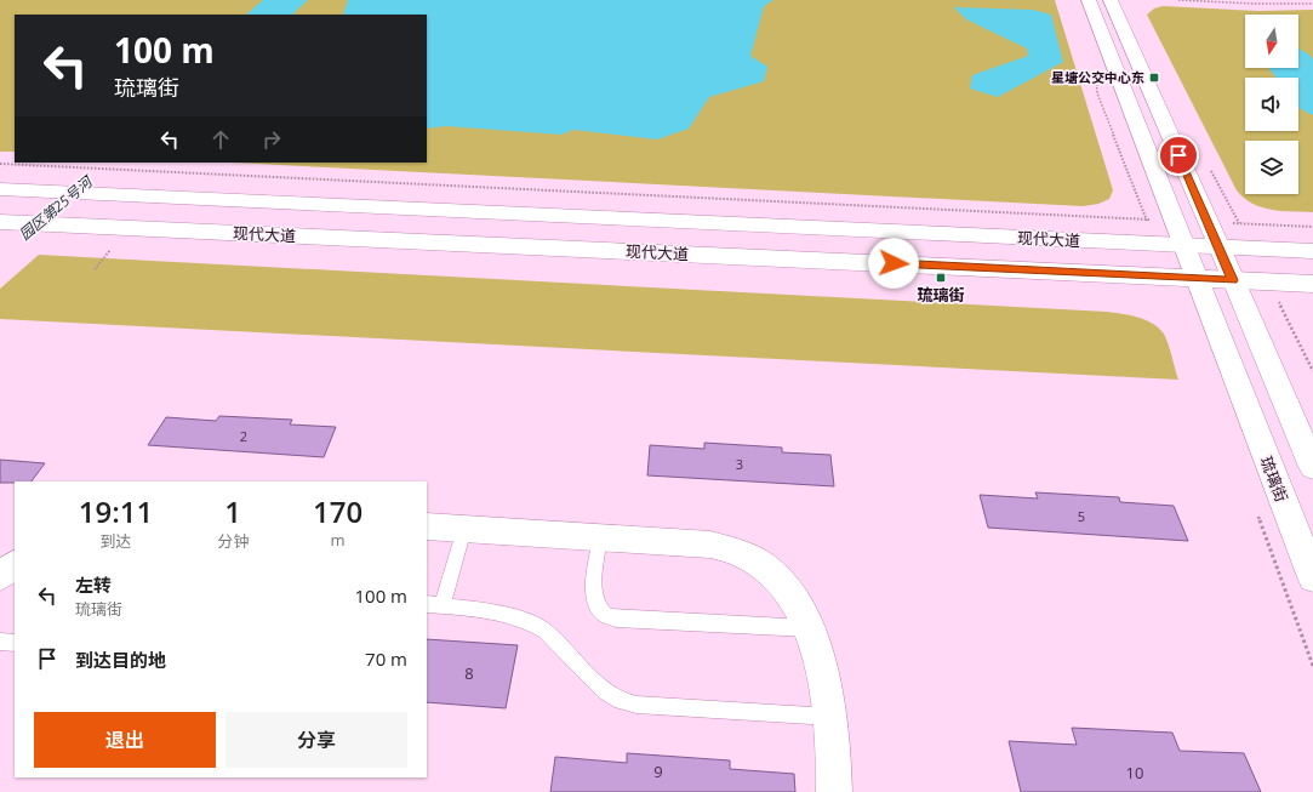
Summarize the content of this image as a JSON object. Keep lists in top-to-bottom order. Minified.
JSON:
{"streets":{"main road":["现代大道","琉璃街"]},"crossings":[["现代大道","琉璃街"]],"water":["园区第25号河"],"places":{"transit":["星塘公交中心东","琉璃街"]},"house_numbers":["2","3","5","8","9","10"],"north":"bottom","page":{"turn":["100 m","琉璃街"],"eta":["19:11","到达","1","分钟","170","m"],"list":[{"name":"左转","note":"琉璃街","value":"100 m"},{"name":"到达目的地","value":"70 m"}],"buttons":["退出","分享"]}}
